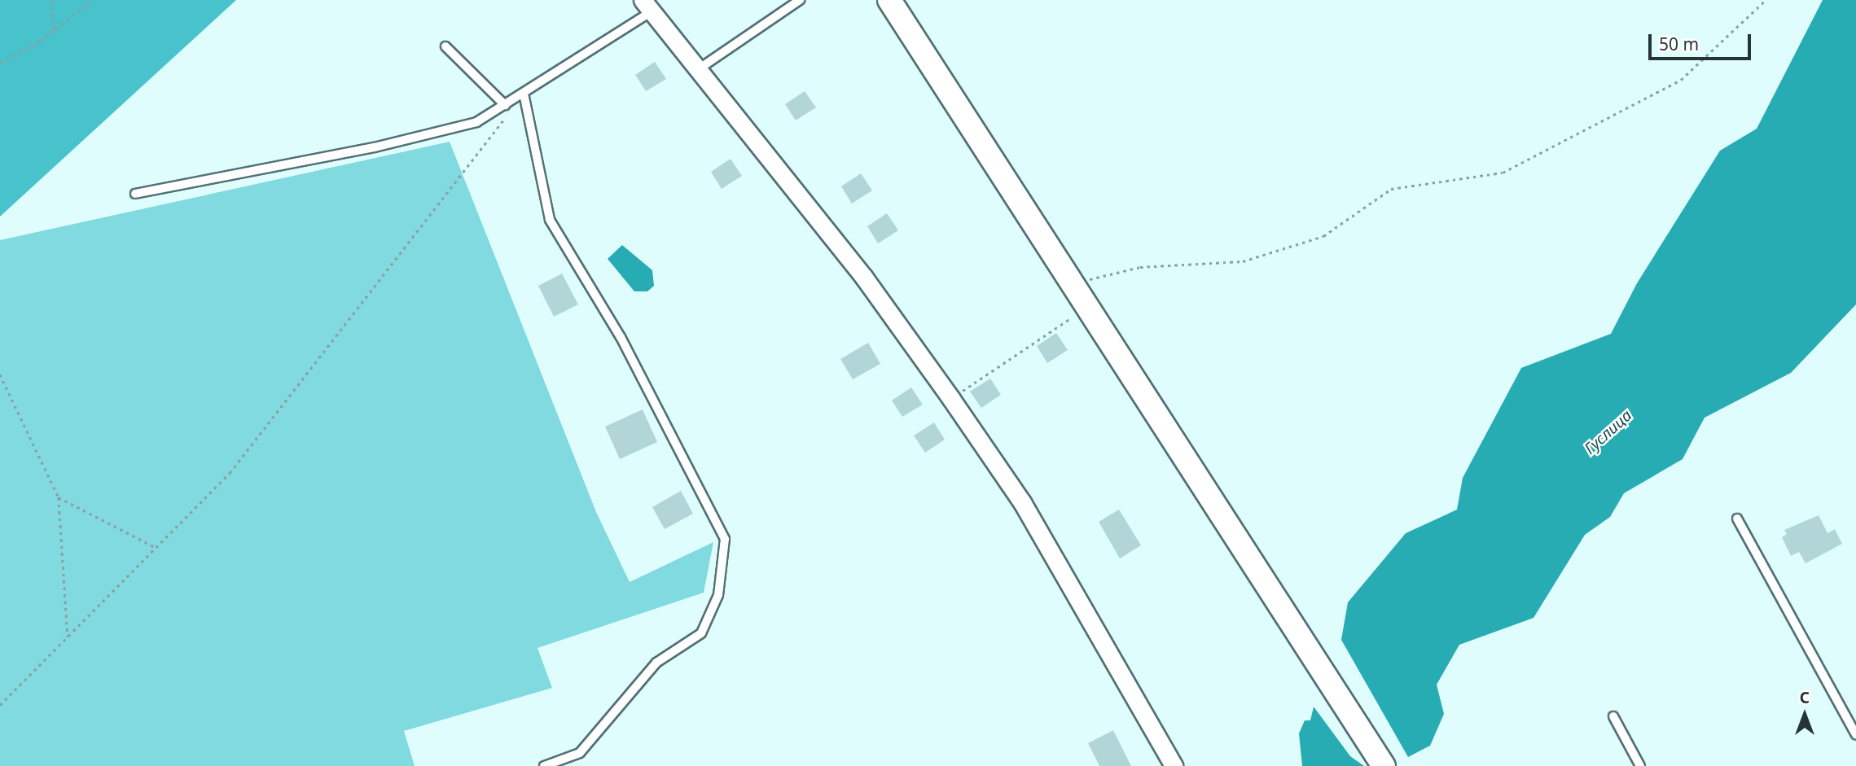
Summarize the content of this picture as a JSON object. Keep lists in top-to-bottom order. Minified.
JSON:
{"water":["Гуслица"],"scale_bar":"50 m","north":"top"}
